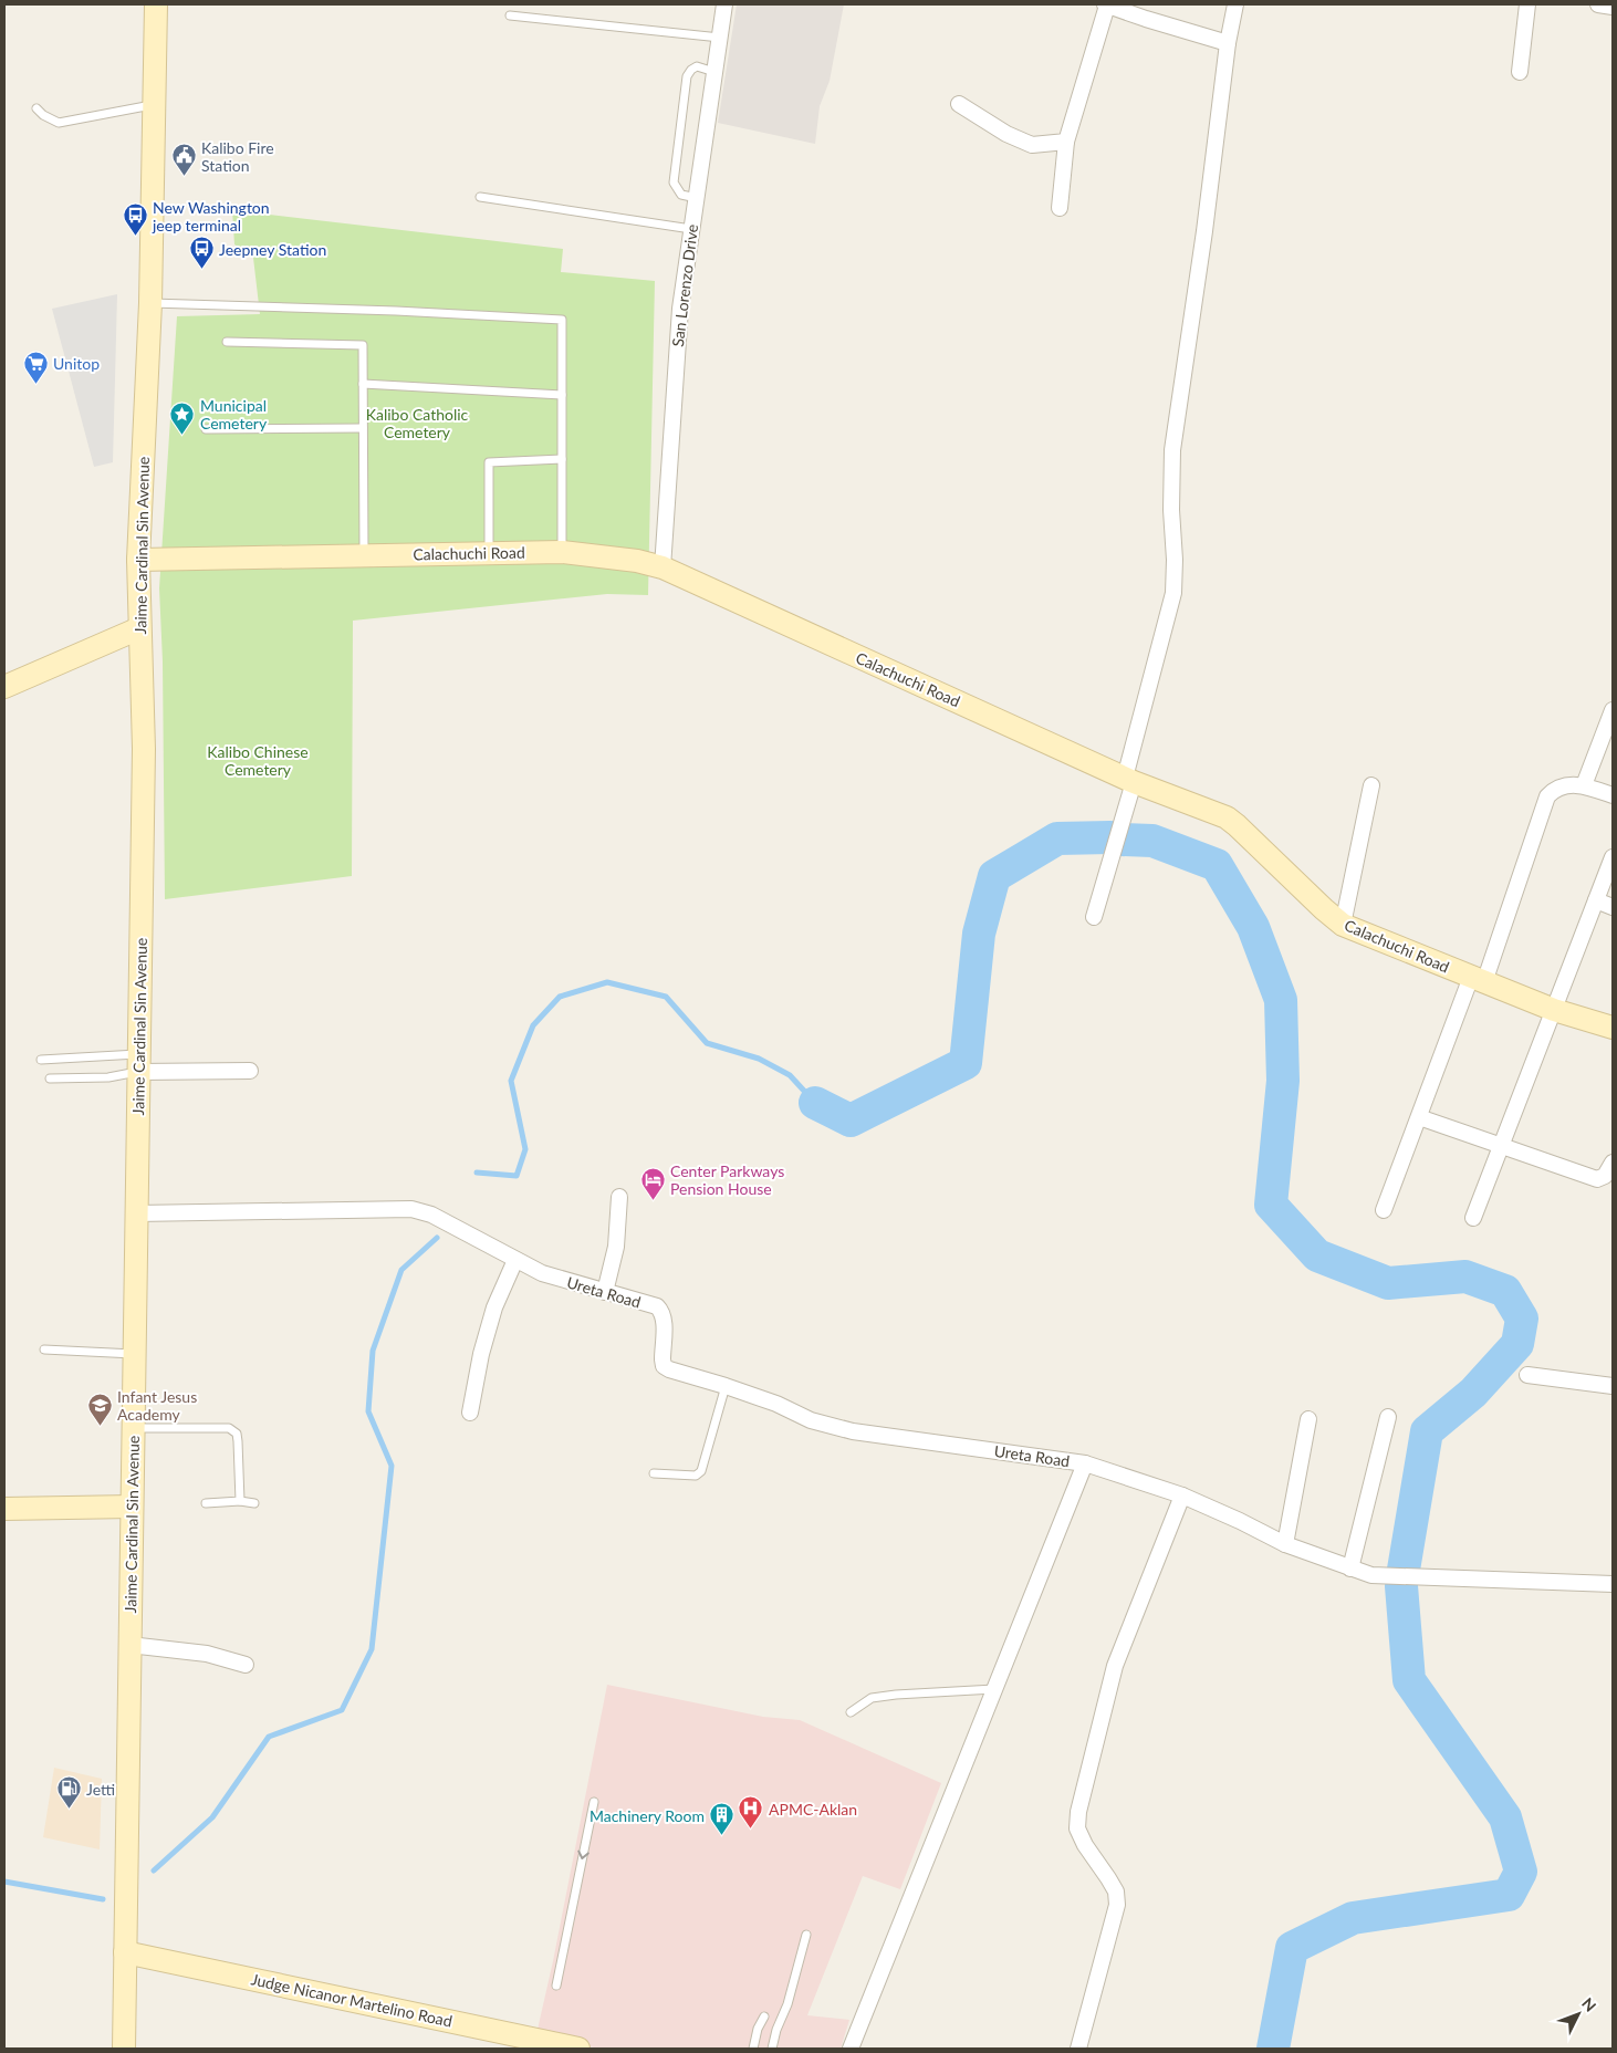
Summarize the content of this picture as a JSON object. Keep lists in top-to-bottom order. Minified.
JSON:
{"streets":{"main road":["Jaime Cardinal Sin Avenue","Calachuchi Road","Judge Nicanor Martelino Road"],"street":["San Lorenzo Drive","Ureta Road"]},"crossings":[["San Lorenzo Drive","Calachuchi Road"],["Jaime Cardinal Sin Avenue","Calachuchi Road"],["Jaime Cardinal Sin Avenue","Ureta Road"],["Jaime Cardinal Sin Avenue","Judge Nicanor Martelino Road"]],"parks":["Kalibo Catholic Cemetery","Kalibo Chinese Cemetery"],"places":{"public building":["Kalibo Fire Station"],"bus stop":["New Washington jeep terminal","Jeepney Station"],"supermarket":["Unitop"],"place":["Municipal Cemetery"],"hotel":["Center Parkways Pension House"],"school or university":["Infant Jesus Academy"],"fuel station":["Jetti"],"hospital":["APMC-Aklan"],"building":["Machinery Room"]},"north":"top right"}
